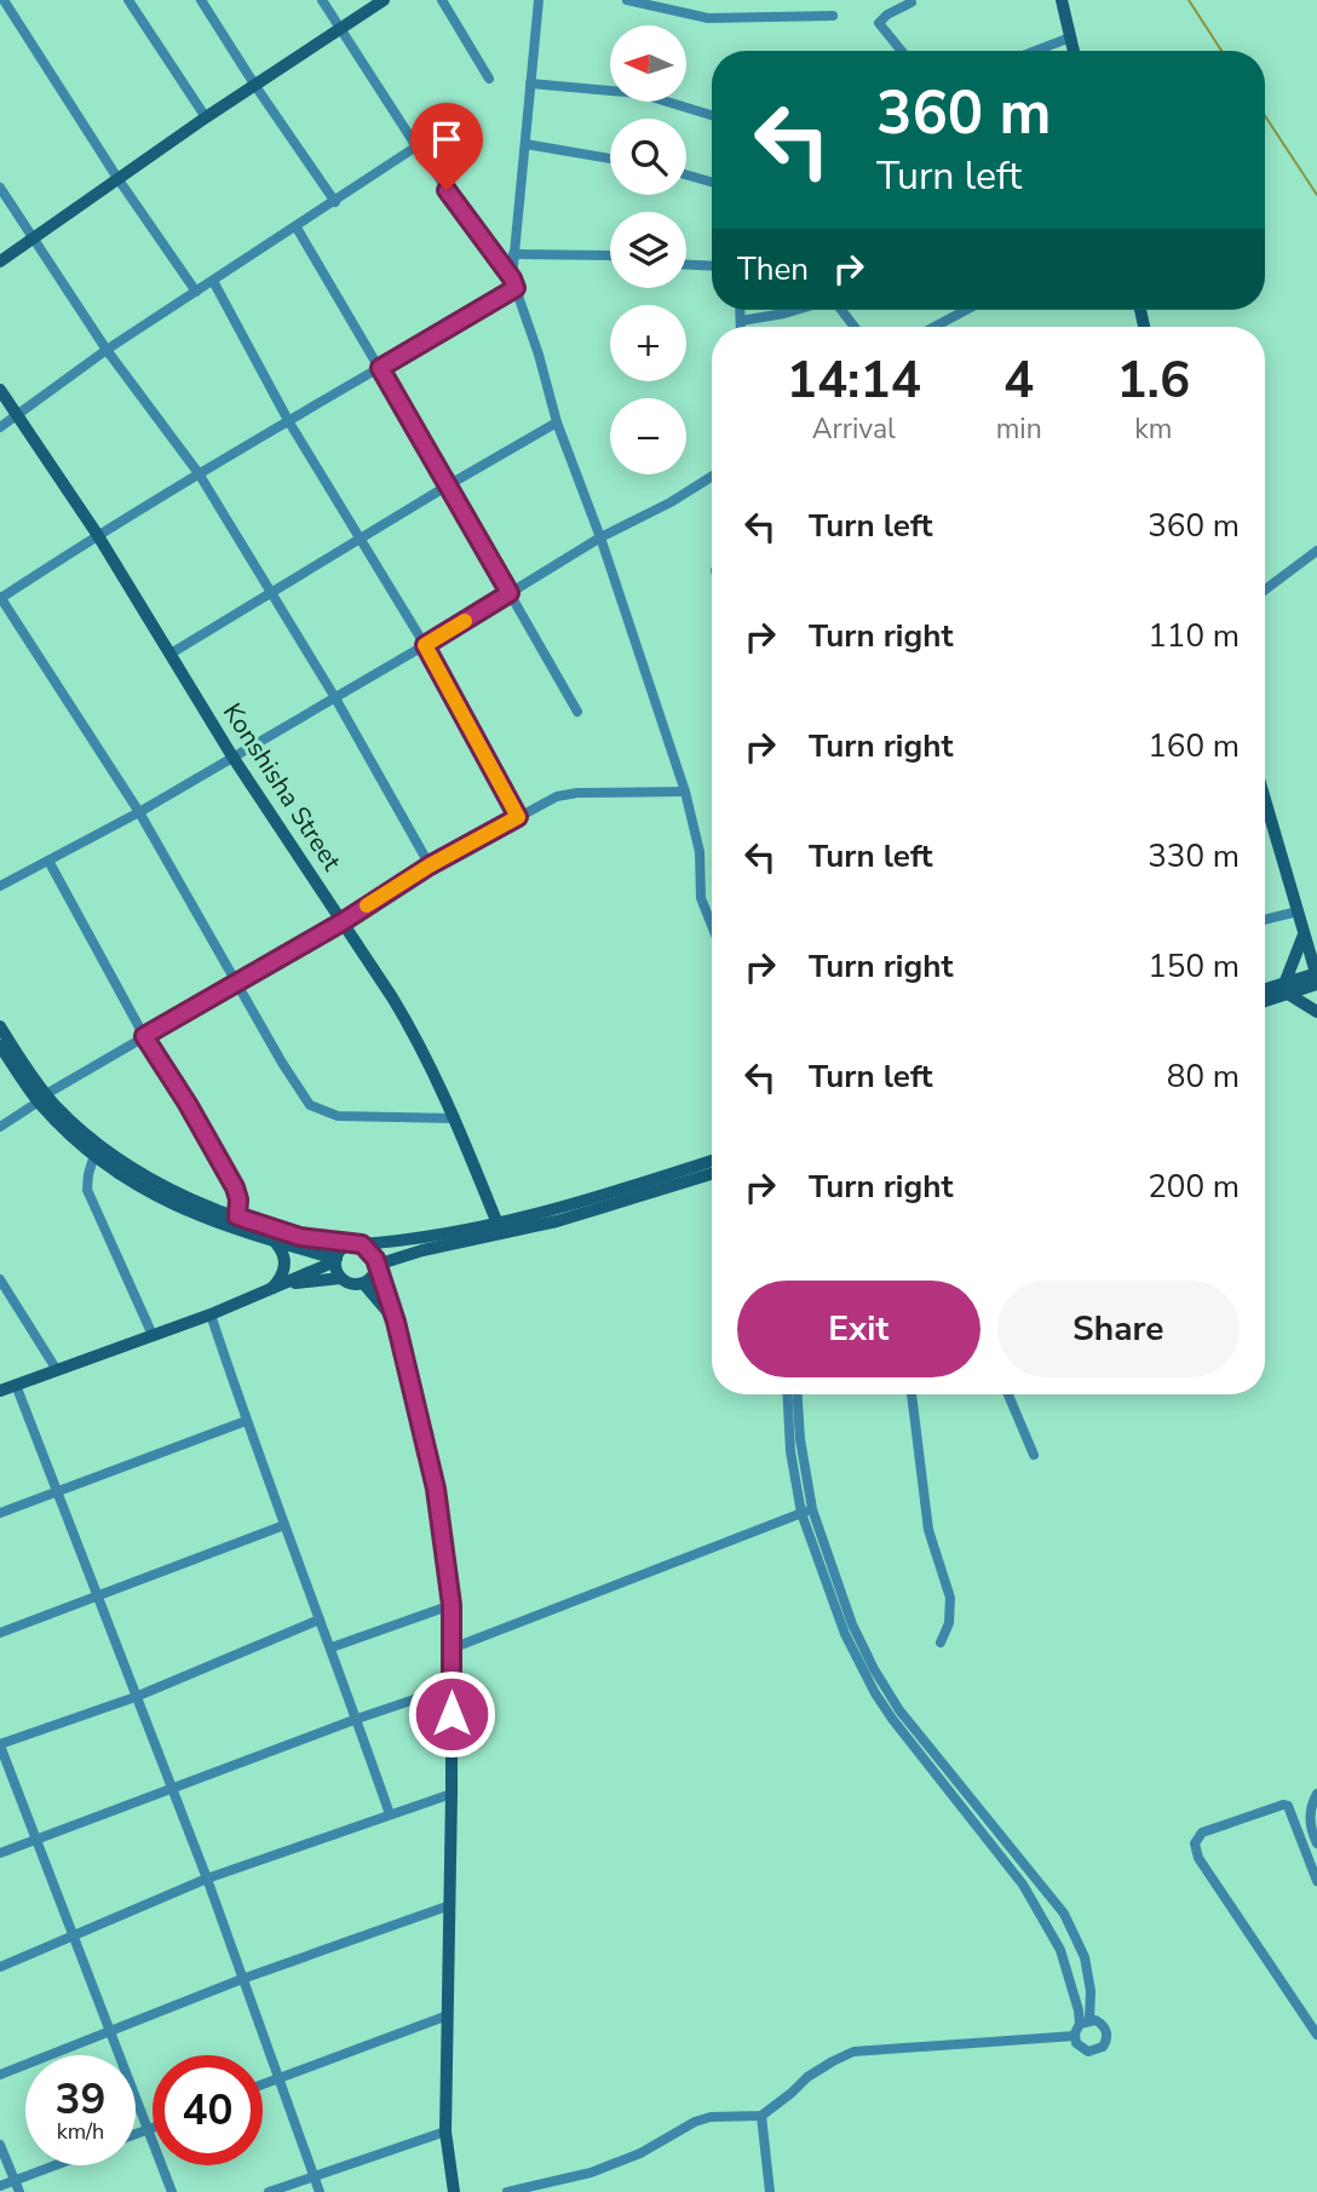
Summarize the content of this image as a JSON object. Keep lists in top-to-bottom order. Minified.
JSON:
{"streets":{"street":["Konshisha Street"]},"north":"left","page":{"map_buttons":["+","−"],"turn":["360 m","Turn left"],"then":"Then","eta":["14:14","Arrival","4","min","1.6","km"],"list":[{"name":"Turn left","value":"360 m"},{"name":"Turn right","value":"110 m"},{"name":"Turn right","value":"160 m"},{"name":"Turn left","value":"330 m"},{"name":"Turn right","value":"150 m"},{"name":"Turn left","value":"80 m"},{"name":"Turn right","value":"200 m"}],"buttons":["Exit","Share"],"speed":"39 km/h","limit":"40"}}
